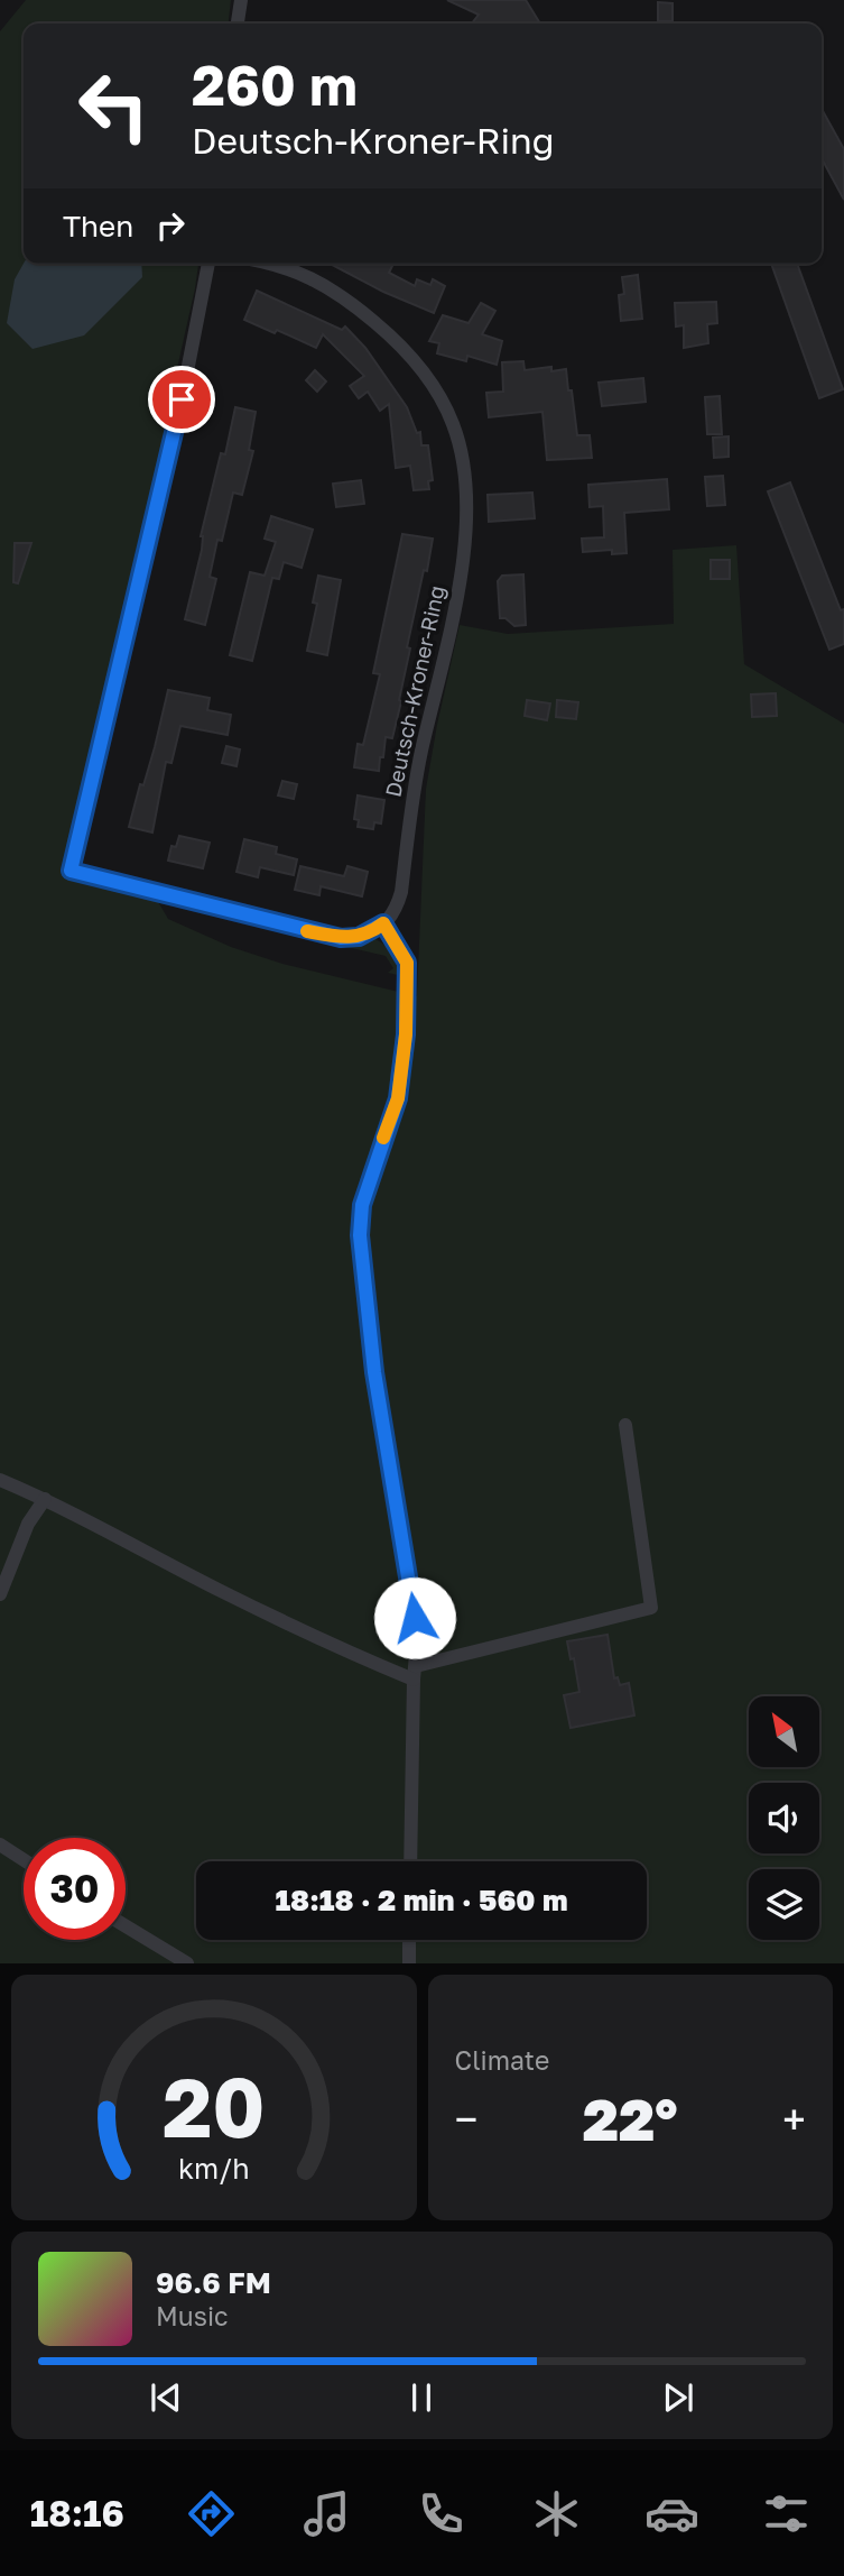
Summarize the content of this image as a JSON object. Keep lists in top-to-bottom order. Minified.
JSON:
{"streets":{"street":["Deutsch-Kroner-Ring"]},"north":"top left","page":{"turn":["260 m","Deutsch-Kroner-Ring"],"then":"Then","limit":"30","trip":"18:18 · 2 min · 560 m","tile":"Climate","heat":["−","22°","+"],"song":["96.6 FM","Music"],"tabs":"18:16","gauge":["20","km/h"]}}
